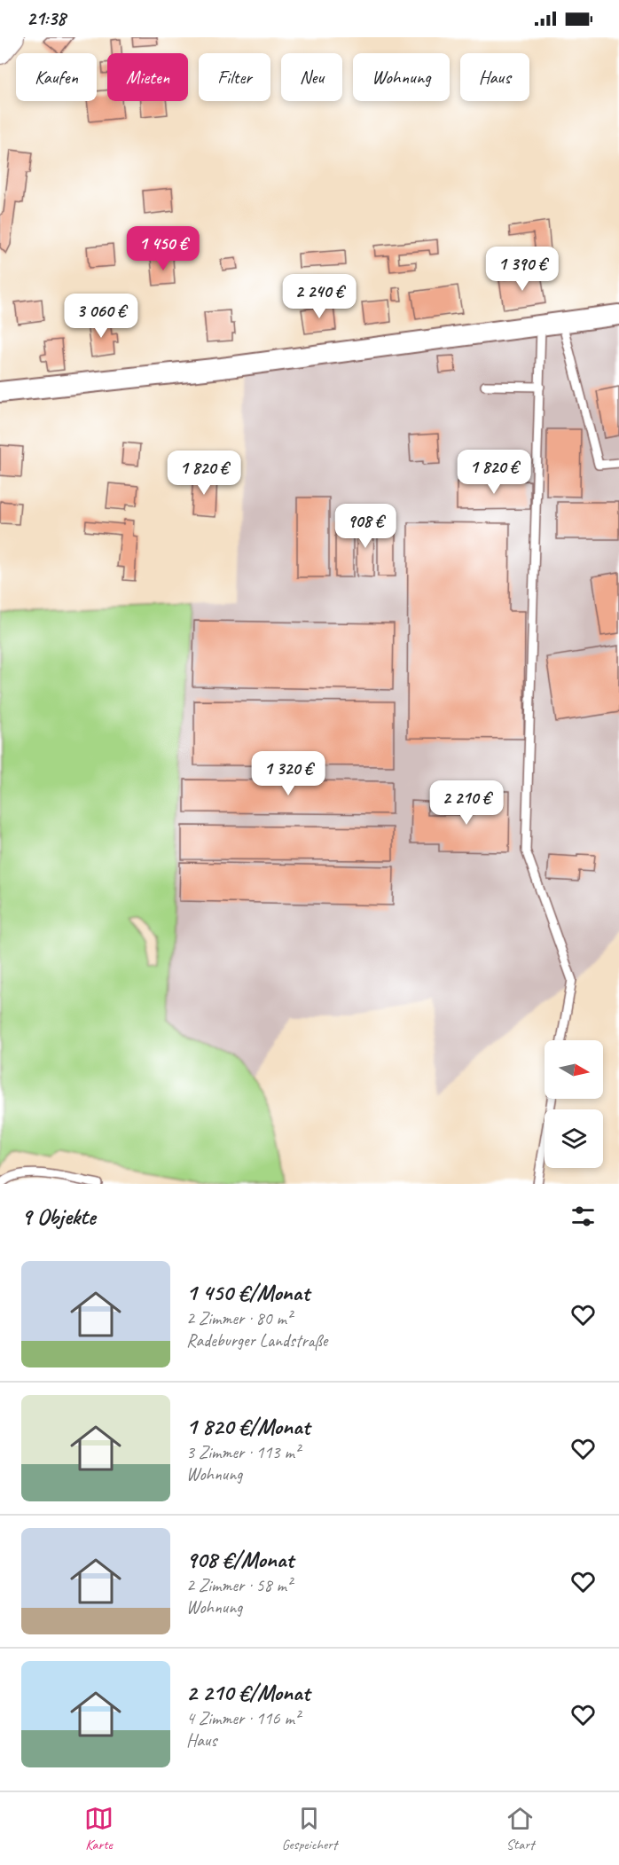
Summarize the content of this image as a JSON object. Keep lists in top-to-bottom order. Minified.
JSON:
{"north":"right","page":{"status":"21:38","chip":["Kaufen","Mieten","Filter","Neu","Wohnung","Haus"],"price":["1 450 €","1 390 €","2 240 €","3 060 €","1 820 €","1 820 €","908 €","1 320 €","2 210 €"],"heading":"9 Objekte","list":[{"name":"1 450 €/Monat","note":"2 Zimmer · 80 m² · Radeburger Landstraße"},{"name":"1 820 €/Monat","note":"3 Zimmer · 113 m² · Wohnung"},{"name":"908 €/Monat","note":"2 Zimmer · 58 m² · Wohnung"},{"name":"2 210 €/Monat","note":"4 Zimmer · 116 m² · Haus"}],"tabs":["Karte","Gespeichert","Start"]}}
